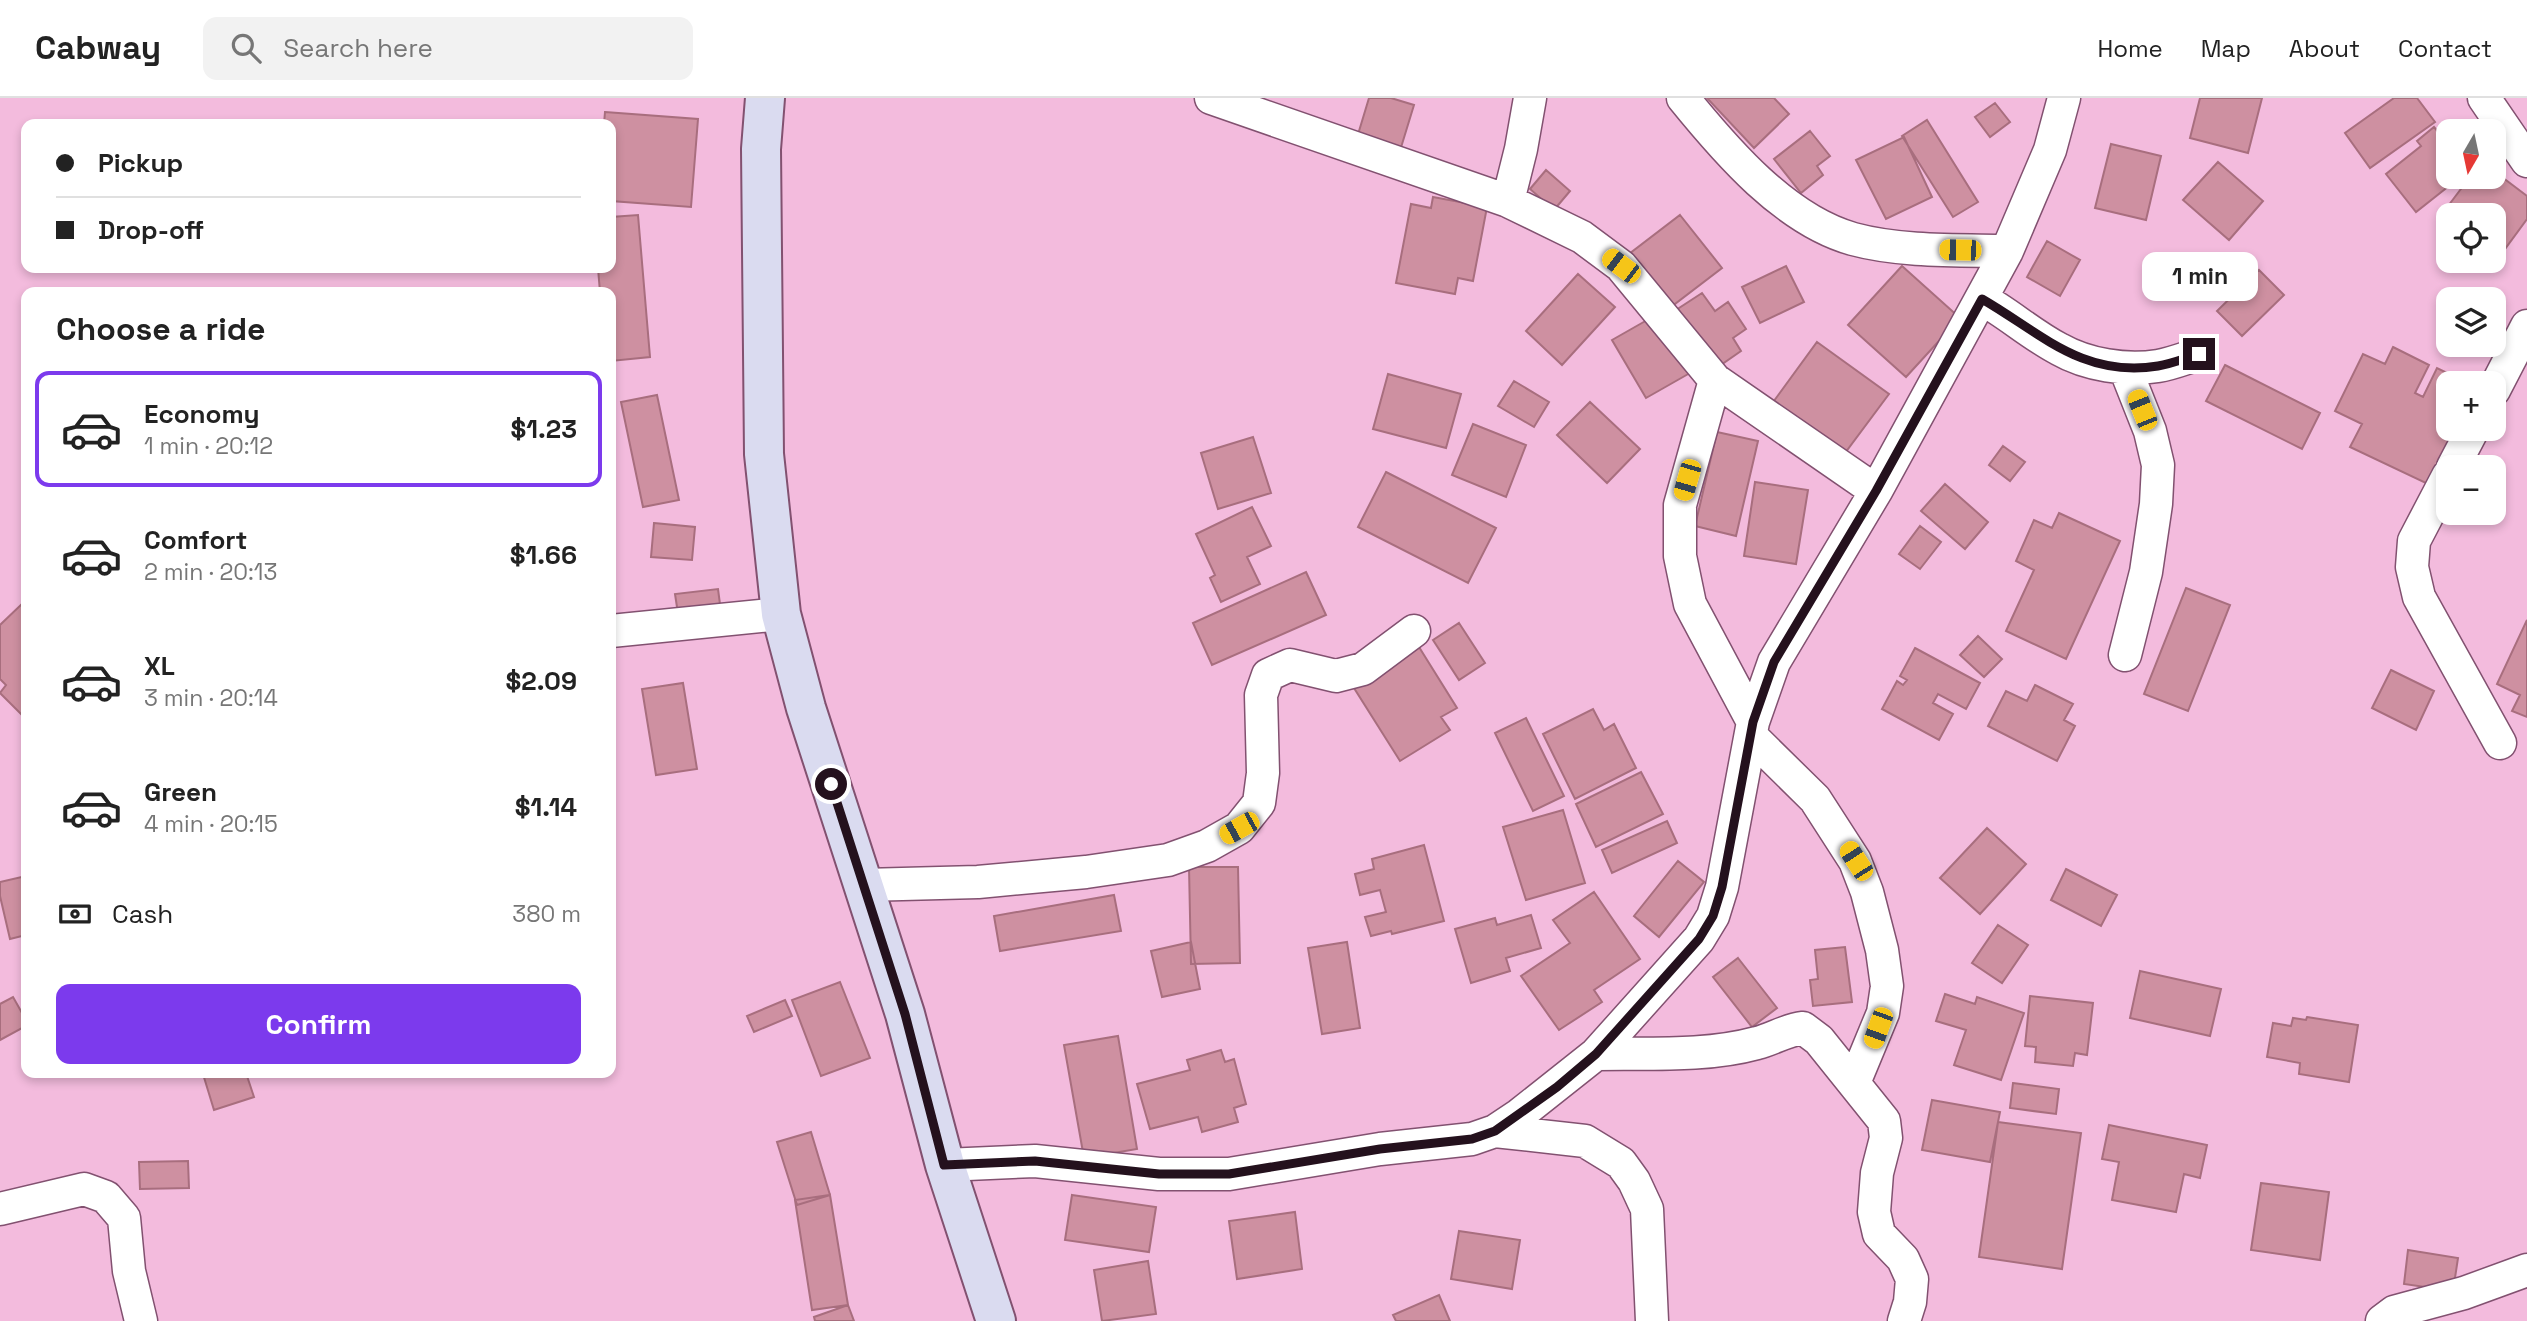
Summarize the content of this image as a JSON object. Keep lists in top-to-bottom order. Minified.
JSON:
{"north":"bottom","page":{"header":"Cabway","search":"Search here","nav":["Home","Map","About","Contact"],"map_buttons":["+","−"],"banner":["Pickup","Drop-off"],"bubble":"1 min","heading":"Choose a ride","list":[{"name":"Economy","note":"1 min · 20:12","value":"$1.23"},{"name":"Comfort","note":"2 min · 20:13","value":"$1.66"},{"name":"XL","note":"3 min · 20:14","value":"$2.09"},{"name":"Green","note":"4 min · 20:15","value":"$1.14"}],"pay":["Cash","380 m"],"buttons":"Confirm"}}
